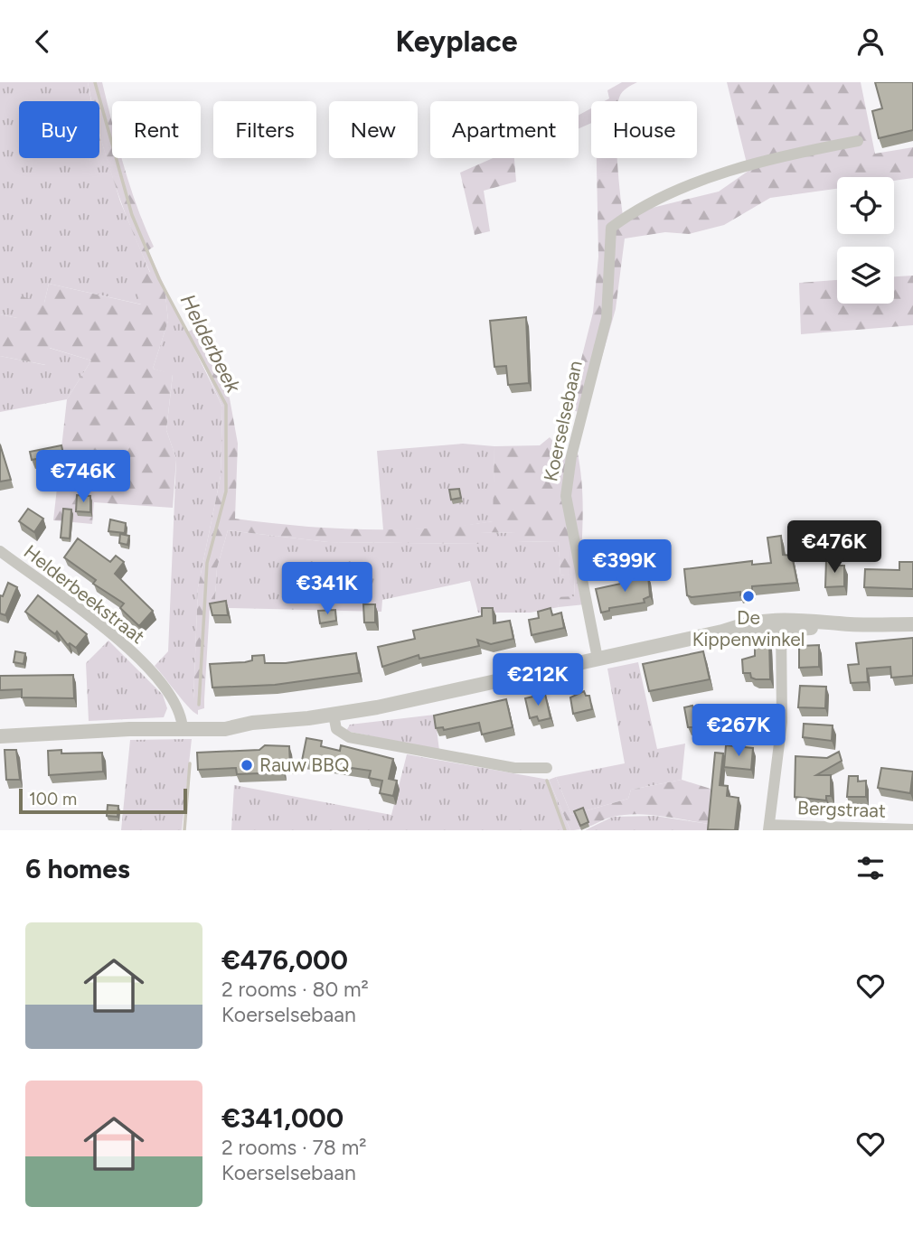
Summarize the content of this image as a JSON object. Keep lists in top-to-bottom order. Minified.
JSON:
{"streets":{"street":["Koerselsebaan","Helderbeekstraat","Bergstraat"]},"water":["Helderbeek"],"places":["De Kippenwinkel","Rauw BBQ"],"scale_bar":"100 m","page":{"header":"Keyplace","chip":["Buy","Rent","Filters","New","Apartment","House"],"price":["€746K","€476K","€399K","€341K","€212K","€267K"],"scale":"100 m","heading":"6 homes","list":[{"name":"€476,000","note":"2 rooms · 80 m² · Koerselsebaan"},{"name":"€341,000","note":"2 rooms · 78 m² · Koerselsebaan"}]}}
